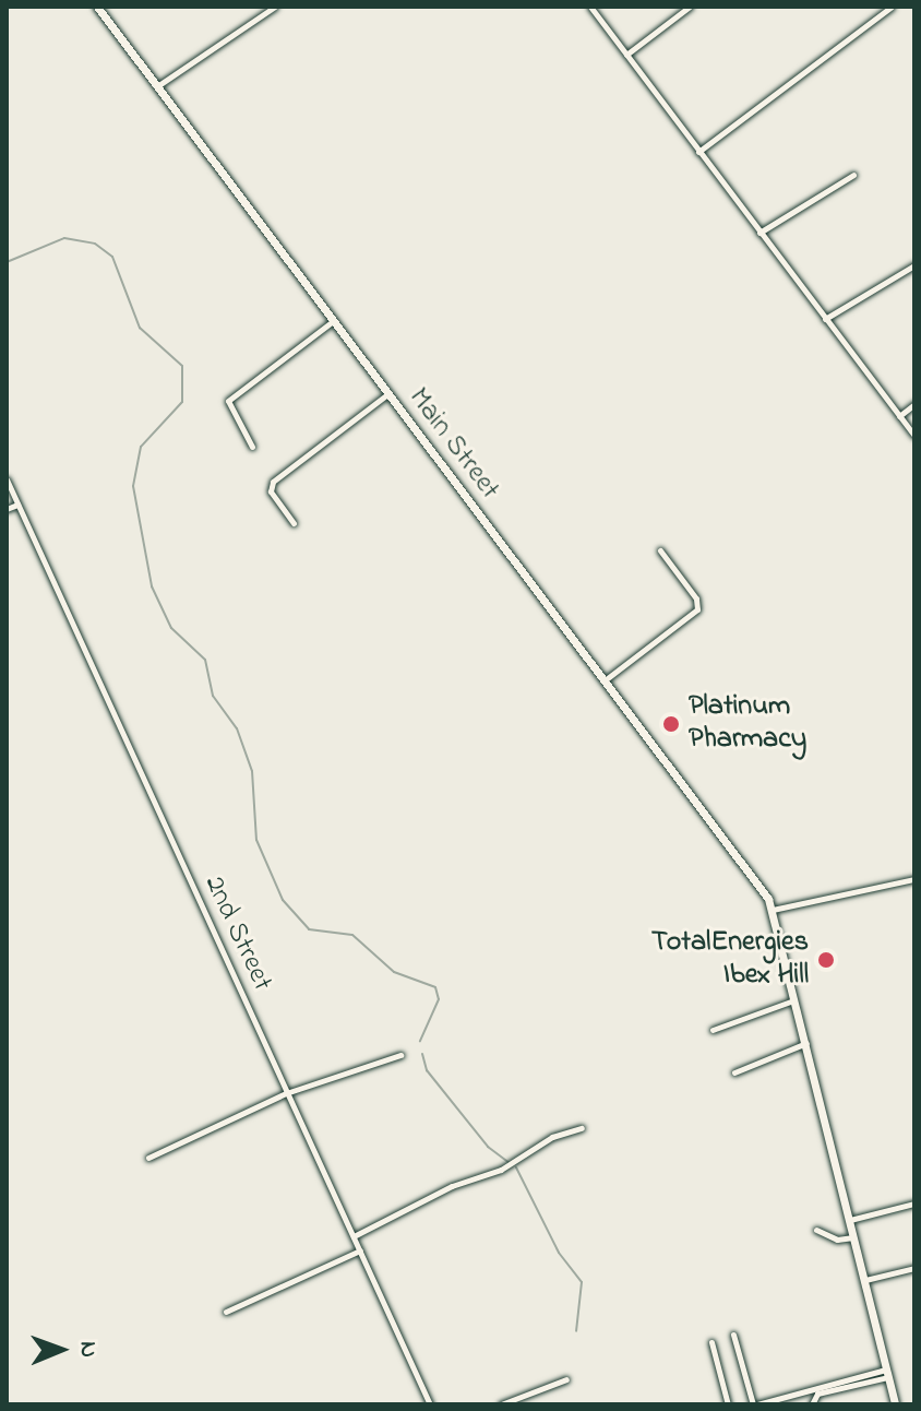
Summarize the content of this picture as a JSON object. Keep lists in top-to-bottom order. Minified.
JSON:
{"streets":{"main road":["Main Street"],"street":["2nd Street"]},"places":["Platinum Pharmacy","TotalEnergies Ibex Hill"],"north":"right"}
